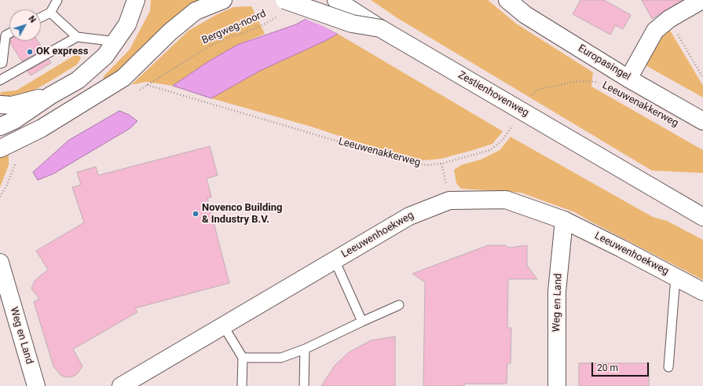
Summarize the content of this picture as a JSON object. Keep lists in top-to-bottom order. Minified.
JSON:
{"streets":{"street":["Europasingel","Zestienhovenweg","Leeuwenhoekweg","Weg en Land"],"path":["Bergweg-noord","Leeuwenakkerweg"]},"crossings":[["Bergweg-noord","Leeuwenakkerweg"],["Leeuwenhoekweg","Weg en Land"]],"places":["OK express","Novenco Building & Industry B.V."],"scale_bar":"20 m","north":"top right"}
